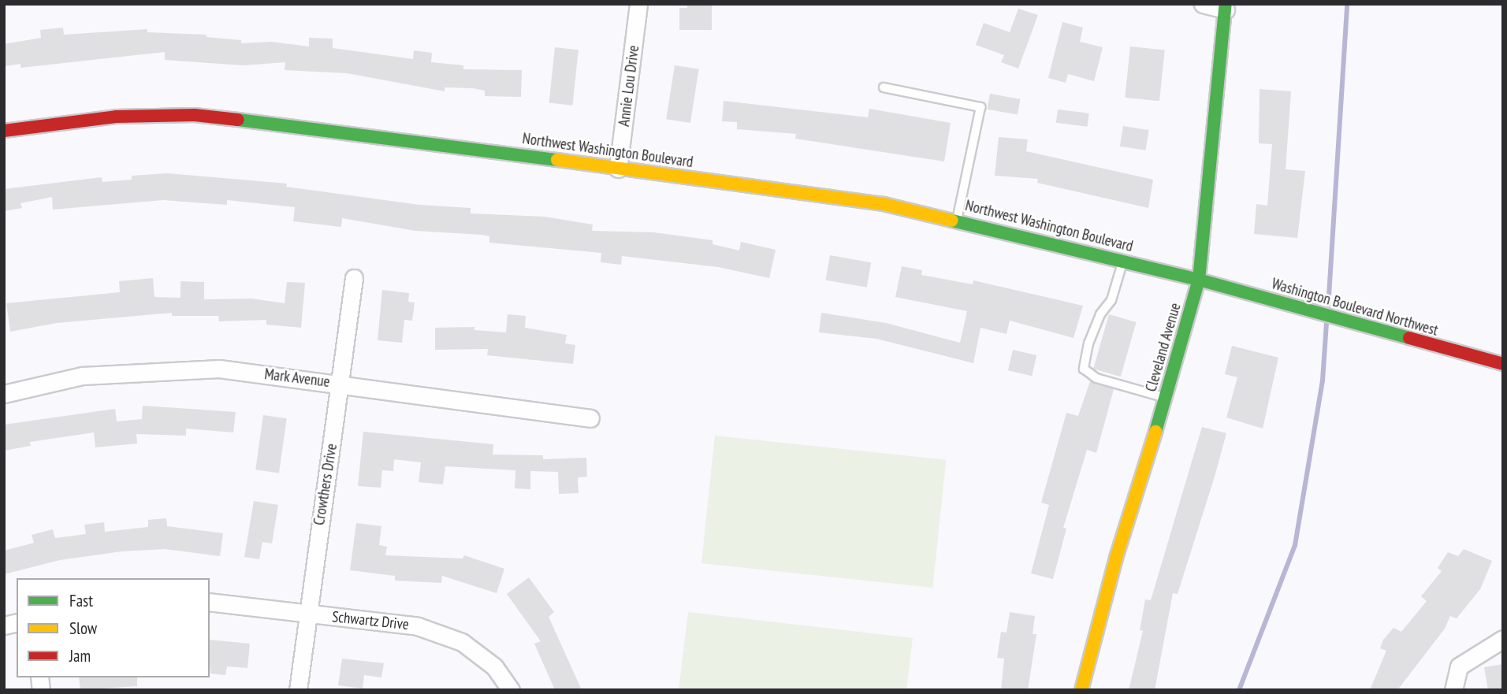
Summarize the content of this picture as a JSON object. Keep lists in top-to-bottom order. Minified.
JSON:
{"streets":{"main road":["Northwest Washington Boulevard","Washington Boulevard Northwest","Cleveland Avenue"],"street":["Annie Lou Drive","Mark Avenue","Crowthers Drive","Schwartz Drive"]},"crossings":[["Annie Lou Drive","Northwest Washington Boulevard"],["Northwest Washington Boulevard","Washington Boulevard Northwest"],["Northwest Washington Boulevard","Cleveland Avenue"],["Washington Boulevard Northwest","Cleveland Avenue"],["Mark Avenue","Crowthers Drive"],["Crowthers Drive","Schwartz Drive"]],"legend":["Fast","Slow","Jam"]}
